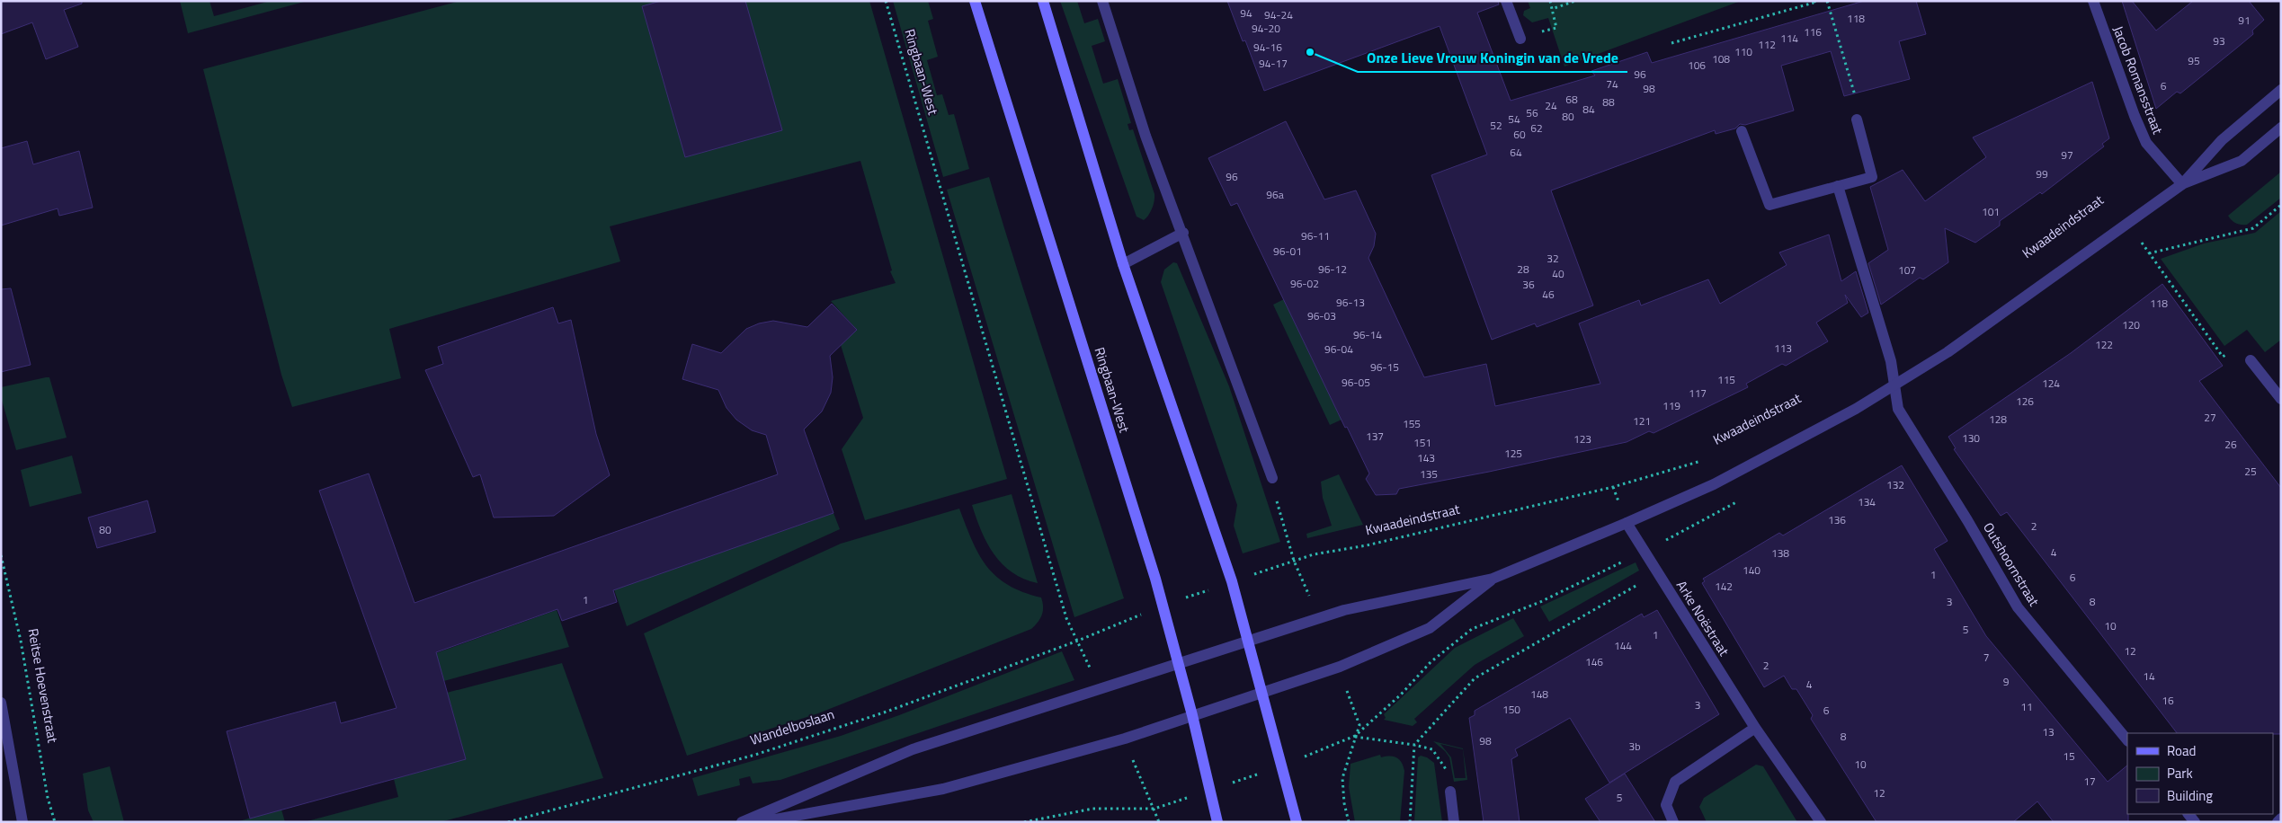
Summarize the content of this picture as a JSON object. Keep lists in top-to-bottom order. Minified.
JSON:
{"streets":{"main road":["Ringbaan-West"],"street":["Jacob Romansstraat","Outshoornstraat","Arke Noëstraat"],"path":["Kwaadeindstraat","Reitse Hoevenstraat","Wandelboslaan"]},"crossings":[["Ringbaan-West","Wandelboslaan"]],"places":["Onze Lieve Vrouw Koningin van de Vrede"],"house_numbers":["94","94-24","118","91","94-20","116","114","93","112","94-16","110","108","95","94-17","106","96","74","6","98","68","88","24","84","56","80","54","52","62","60","64","97","99","96","96a","101","96-11","96-01","32","96-12","28","107","40","96-02","36","46","96-13","118","96-03","120","96-14","122","113","96-04","96-15","115","96-05","124","117","126","119","27","128","121","155","137","130","123","151","26","125","143","25","135","132","134","136","2","80","4","138","140","1","6","142","1","3","8","10","5","1","144","12","7","146","2","14","9","4","148","16","3","11","150","6","13","8","98","3b","15","10","17","12","5"],"legend":["Road","Park","Building"]}
